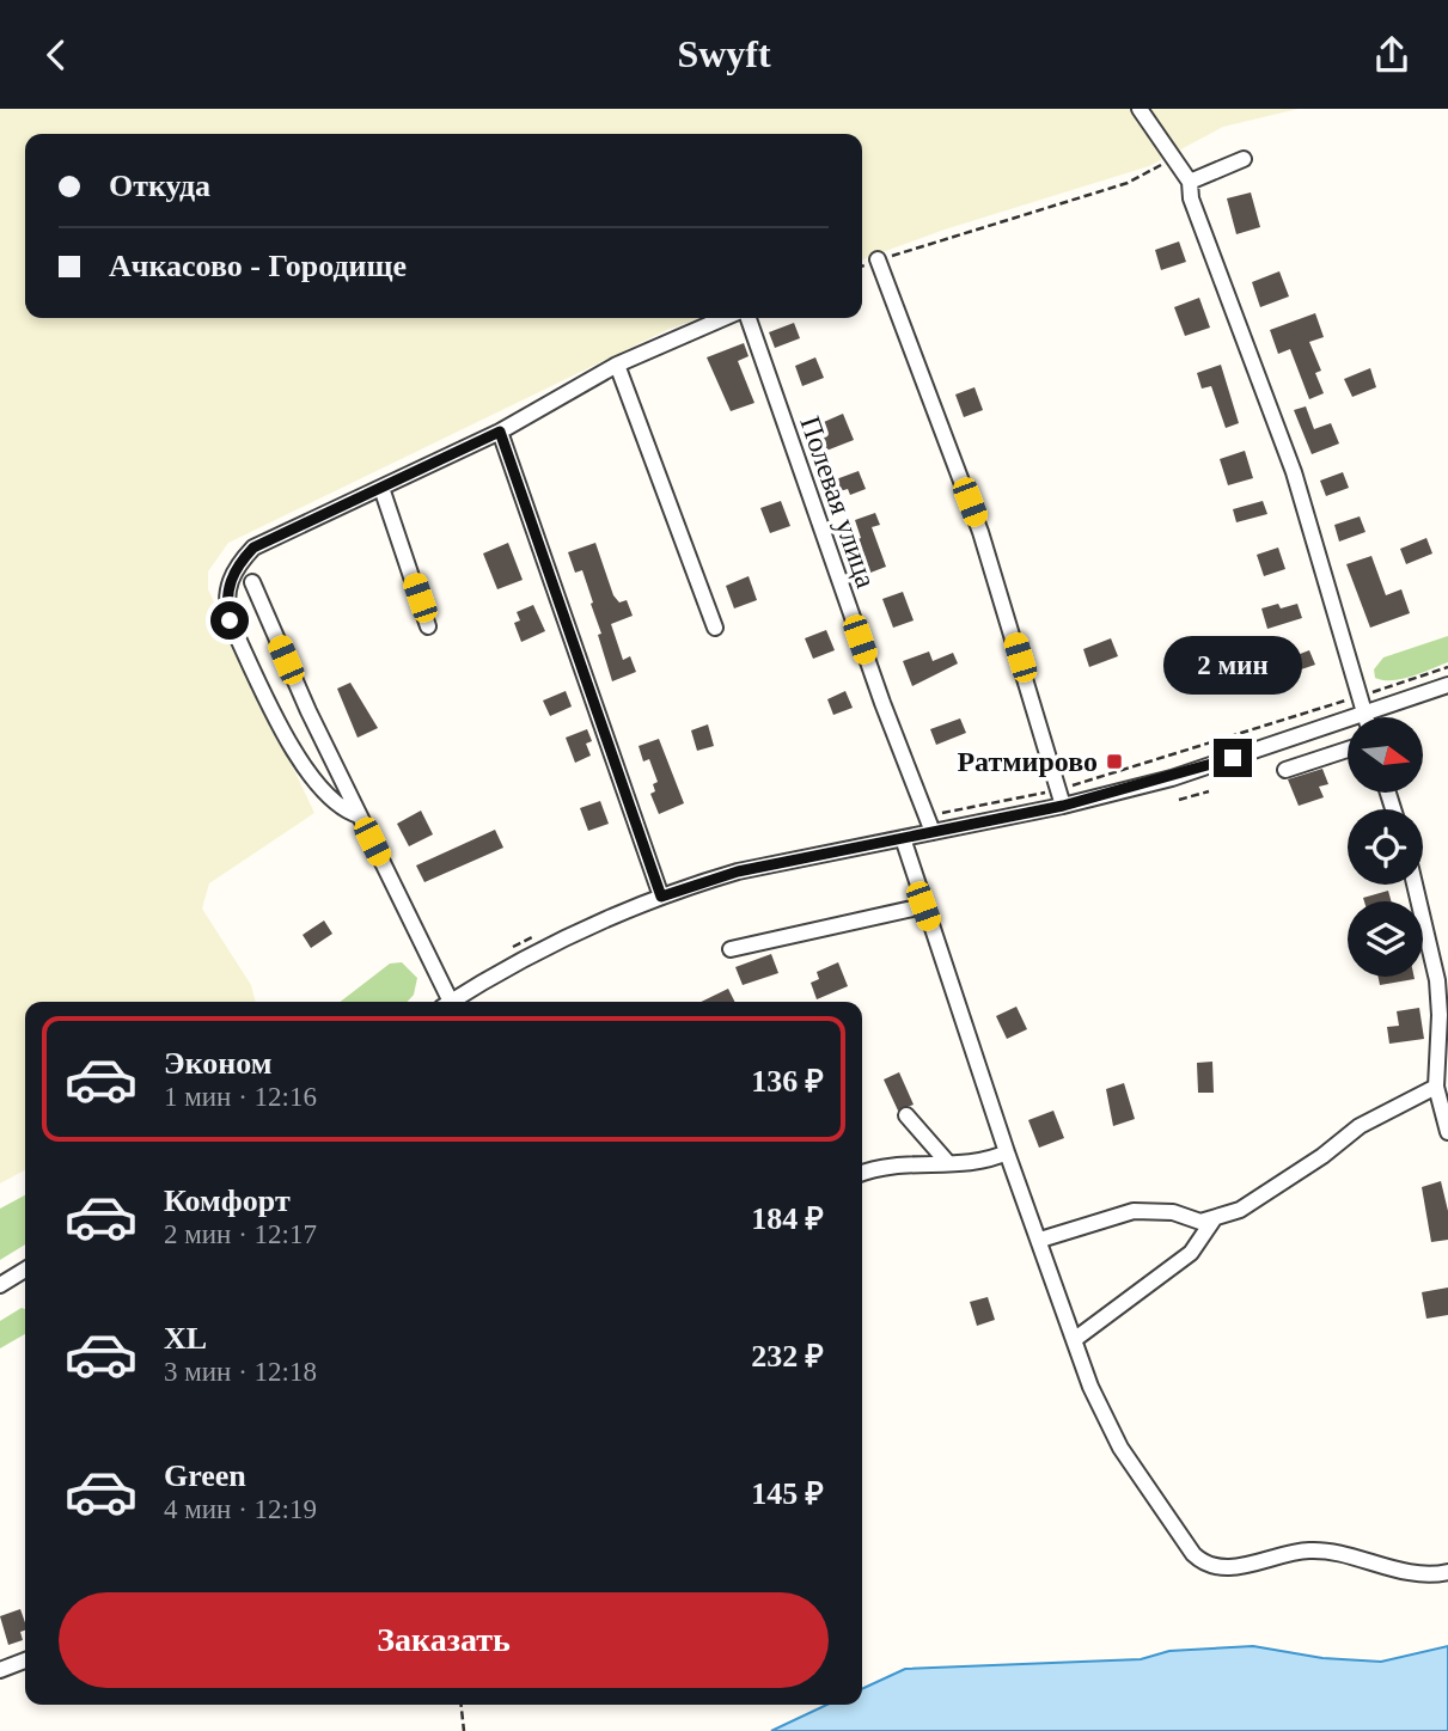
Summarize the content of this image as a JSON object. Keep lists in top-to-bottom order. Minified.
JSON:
{"streets":{"street":["Полевая улица"]},"places":{"transit":["Ратмирово"]},"north":"right","page":{"header":"Swyft","banner":["Откуда","Ачкасово - Городище"],"bubble":"2 мин","list":[{"name":"Эконом","note":"1 мин · 12:16","value":"136 ₽"},{"name":"Комфорт","note":"2 мин · 12:17","value":"184 ₽"},{"name":"XL","note":"3 мин · 12:18","value":"232 ₽"},{"name":"Green","note":"4 мин · 12:19","value":"145 ₽"}],"buttons":"Заказать"}}
